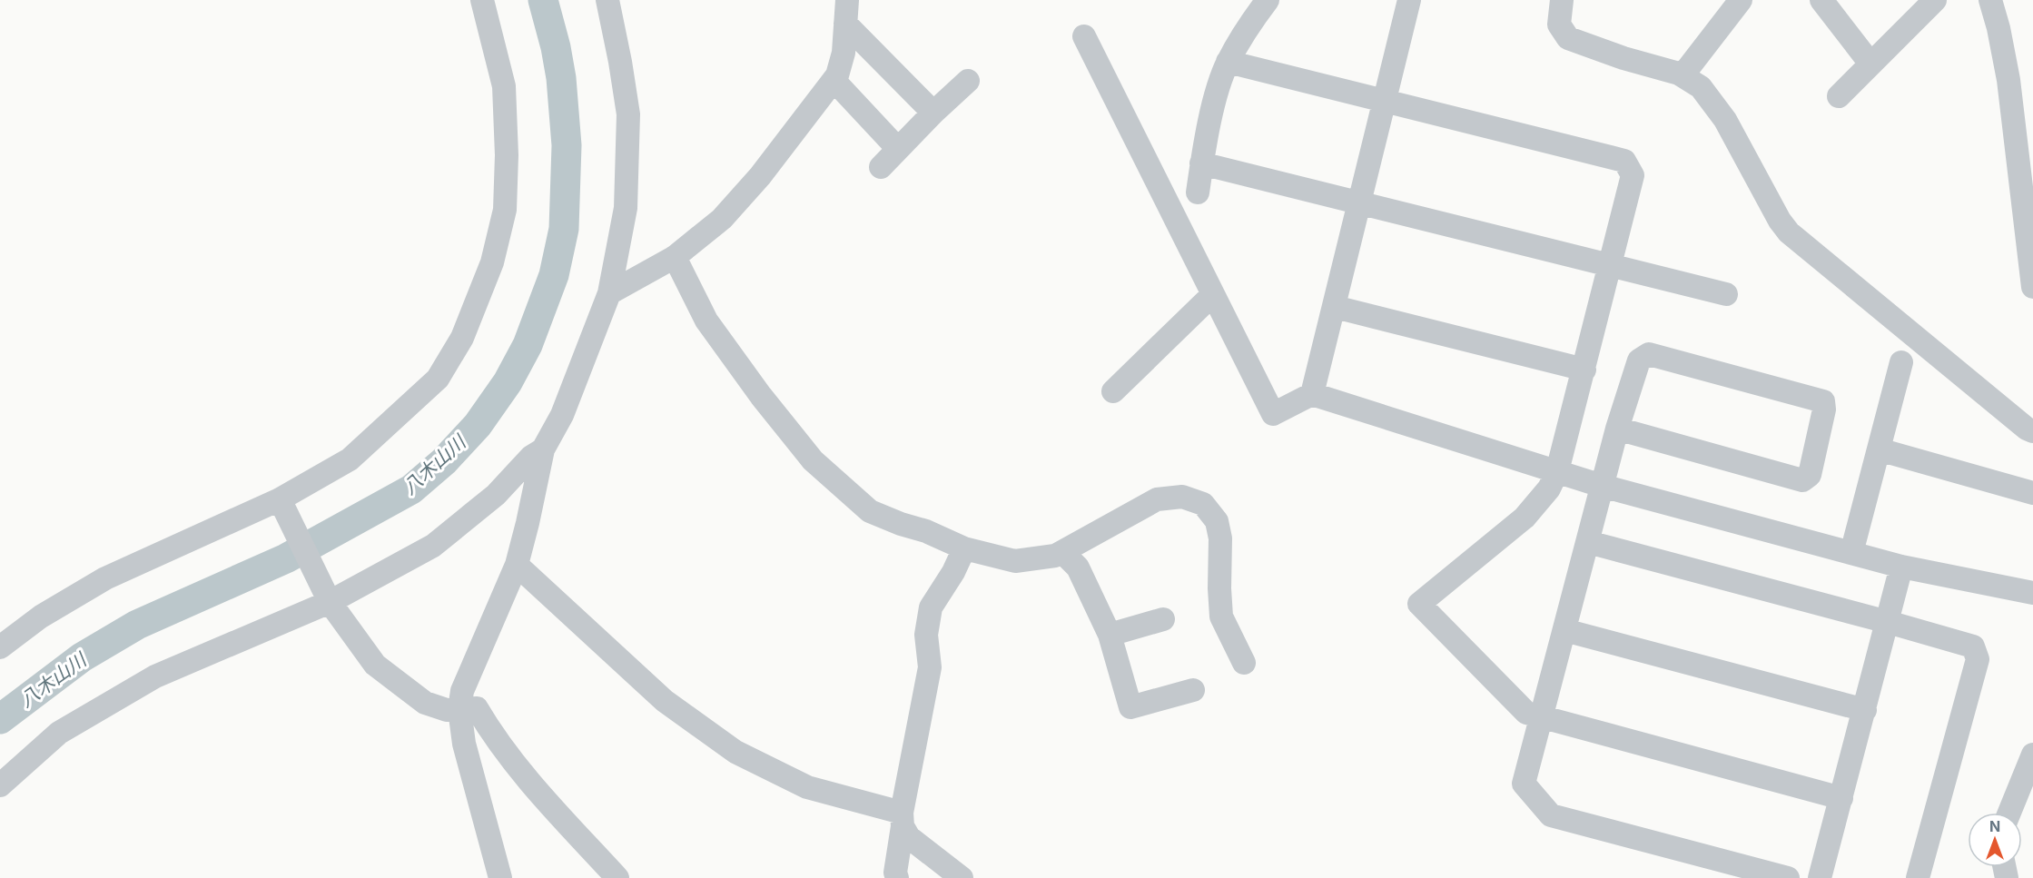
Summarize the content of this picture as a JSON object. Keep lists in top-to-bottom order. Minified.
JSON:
{"water":["八木山川"],"north":"top"}
